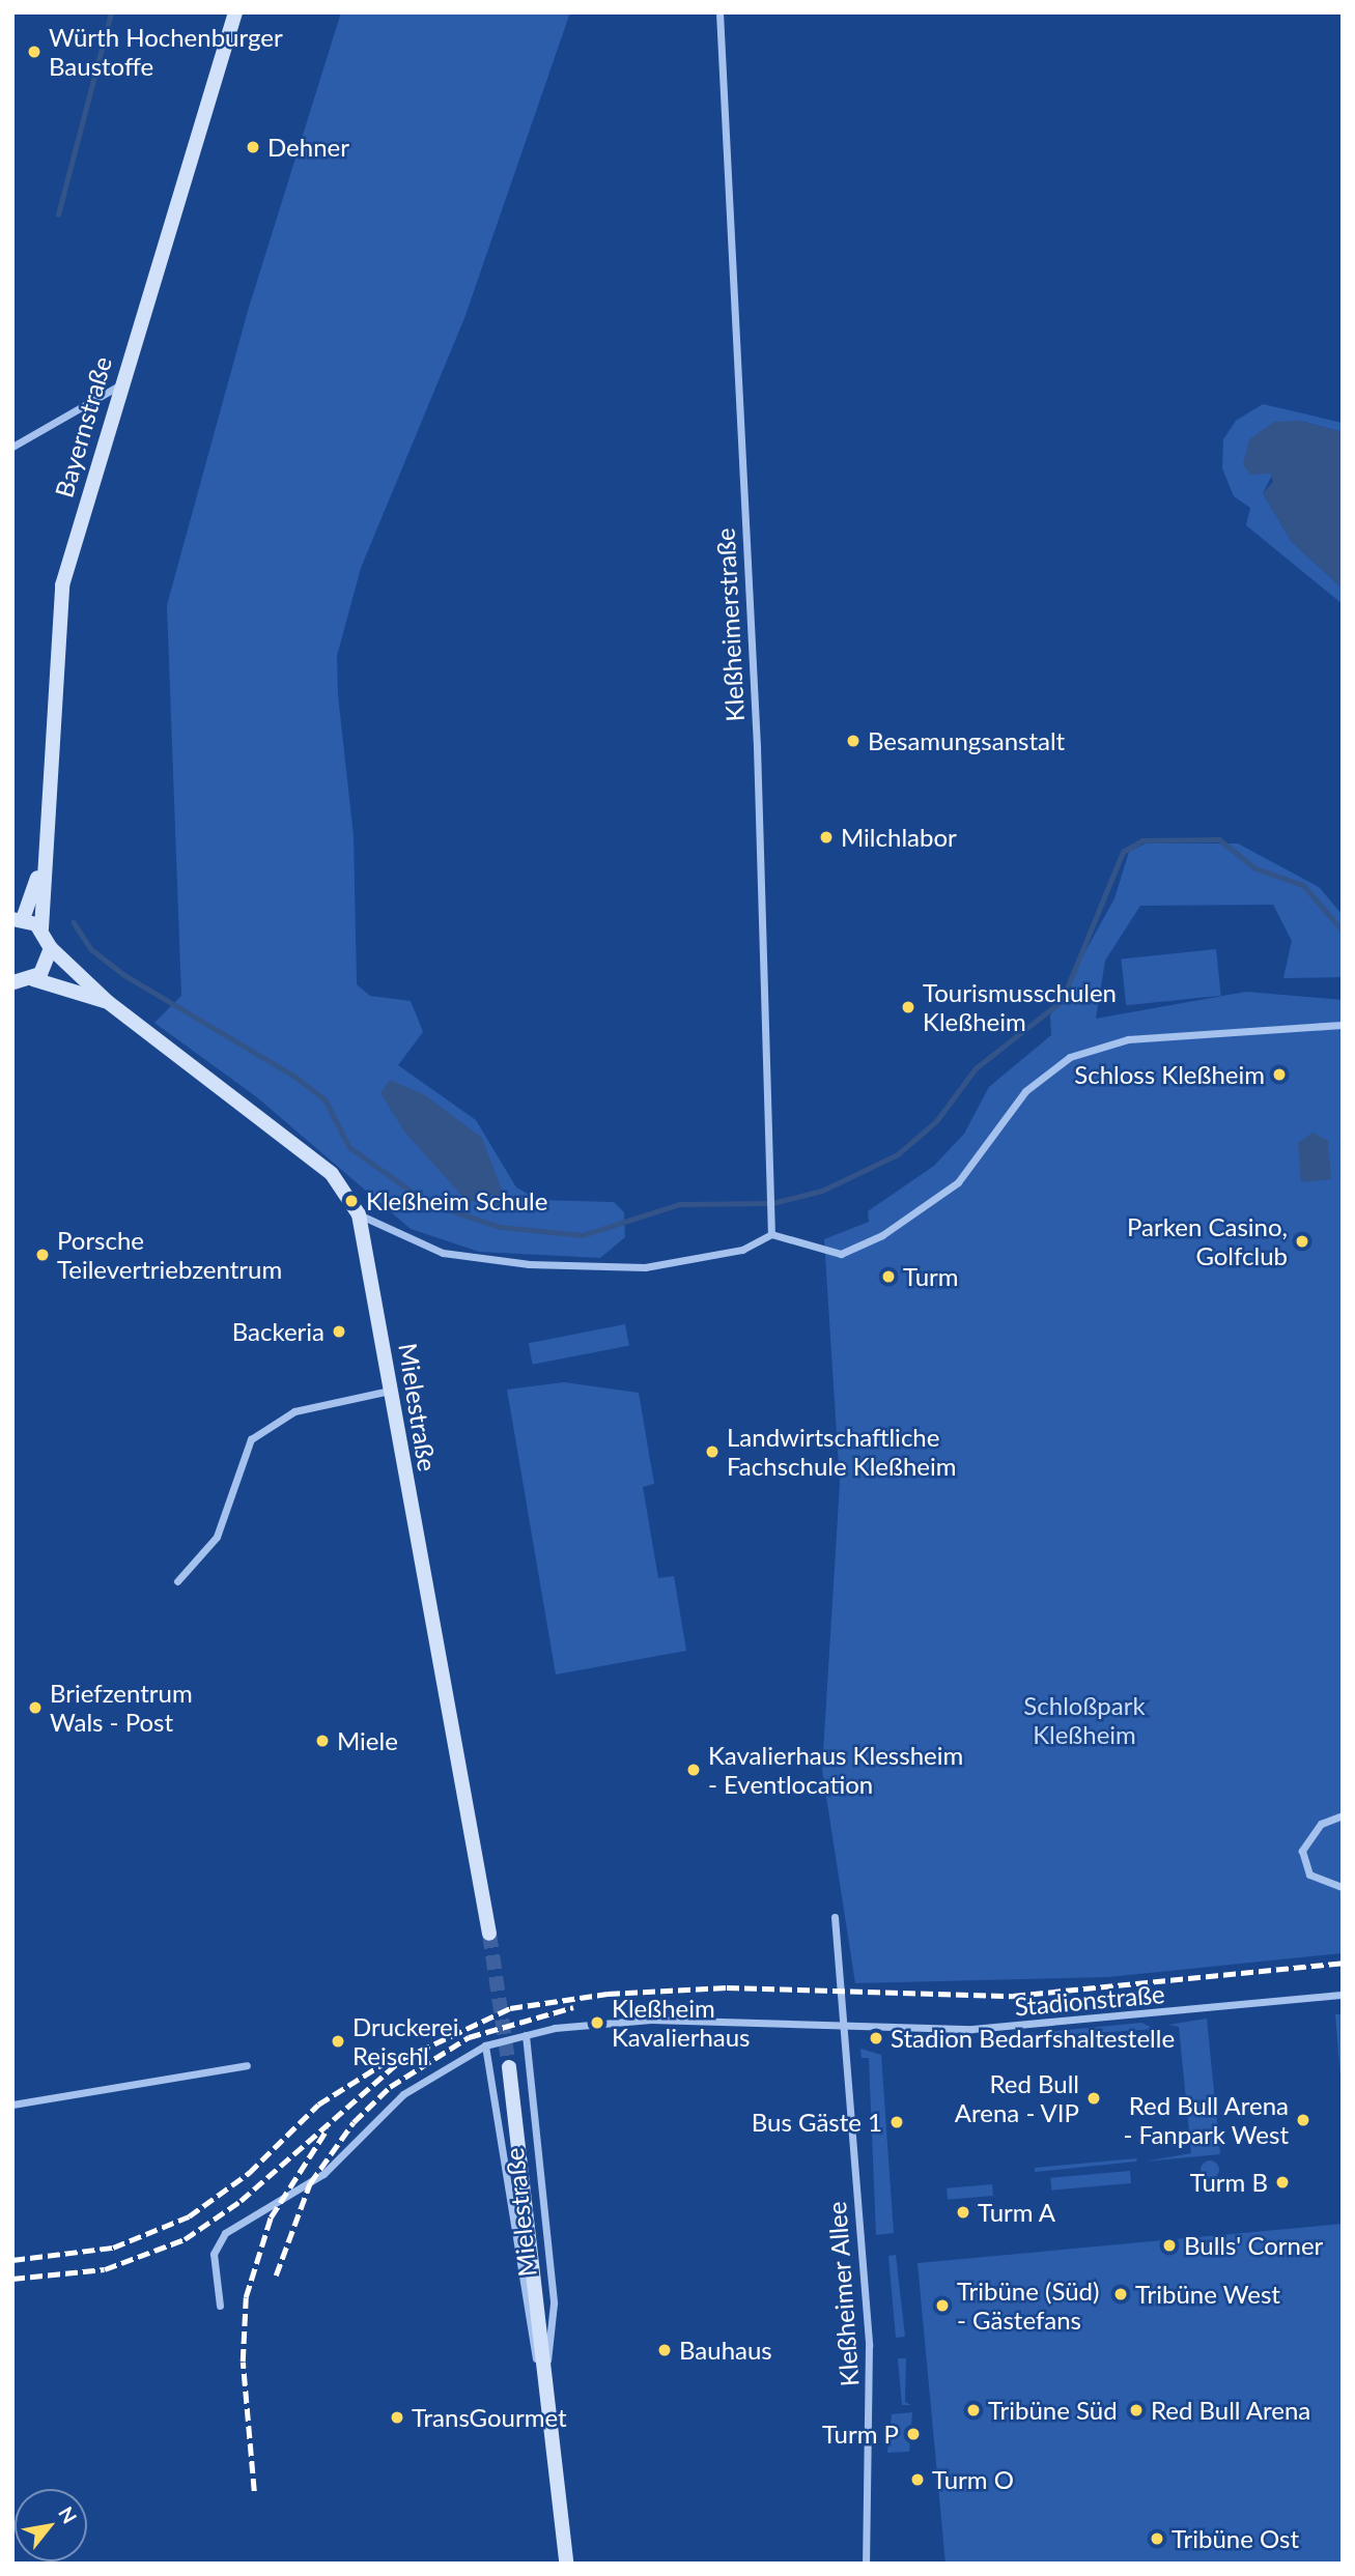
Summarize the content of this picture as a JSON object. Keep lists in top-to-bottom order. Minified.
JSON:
{"streets":{"street":["Bayernstraße","Kleßheimerstraße","Mielestraße","Stadionstraße","Kleßheimer Allee"]},"crossings":[["Bayernstraße","Mielestraße"],["Mielestraße","Stadionstraße"],["Stadionstraße","Kleßheimer Allee"]],"parks":["Schloßpark Kleßheim"],"places":["Würth Hochenburger Baustoffe","Dehner","Besamungsanstalt","Milchlabor","Tourismusschulen Kleßheim","Schloss Kleßheim","Kleßheim Schule","Parken Casino, Golfclub","Porsche Teilevertriebzentrum","Turm","Backeria","Landwirtschaftliche Fachschule Kleßheim","Briefzentrum Wals - Post","Miele","Kavalierhaus Klessheim - Eventlocation","Kleßheim Kavalierhaus","Stadion Bedarfshaltestelle","Druckerei Reischl","Red Bull Arena - VIP","Red Bull Arena - Fanpark West","Bus Gäste 1","Turm B","Turm A","Bulls' Corner","Tribüne West","Tribüne (Süd) - Gästefans","Bauhaus","Tribüne Süd","Red Bull Arena","TransGourmet","Turm P","Turm O","Tribüne Ost"],"north":"top right"}
